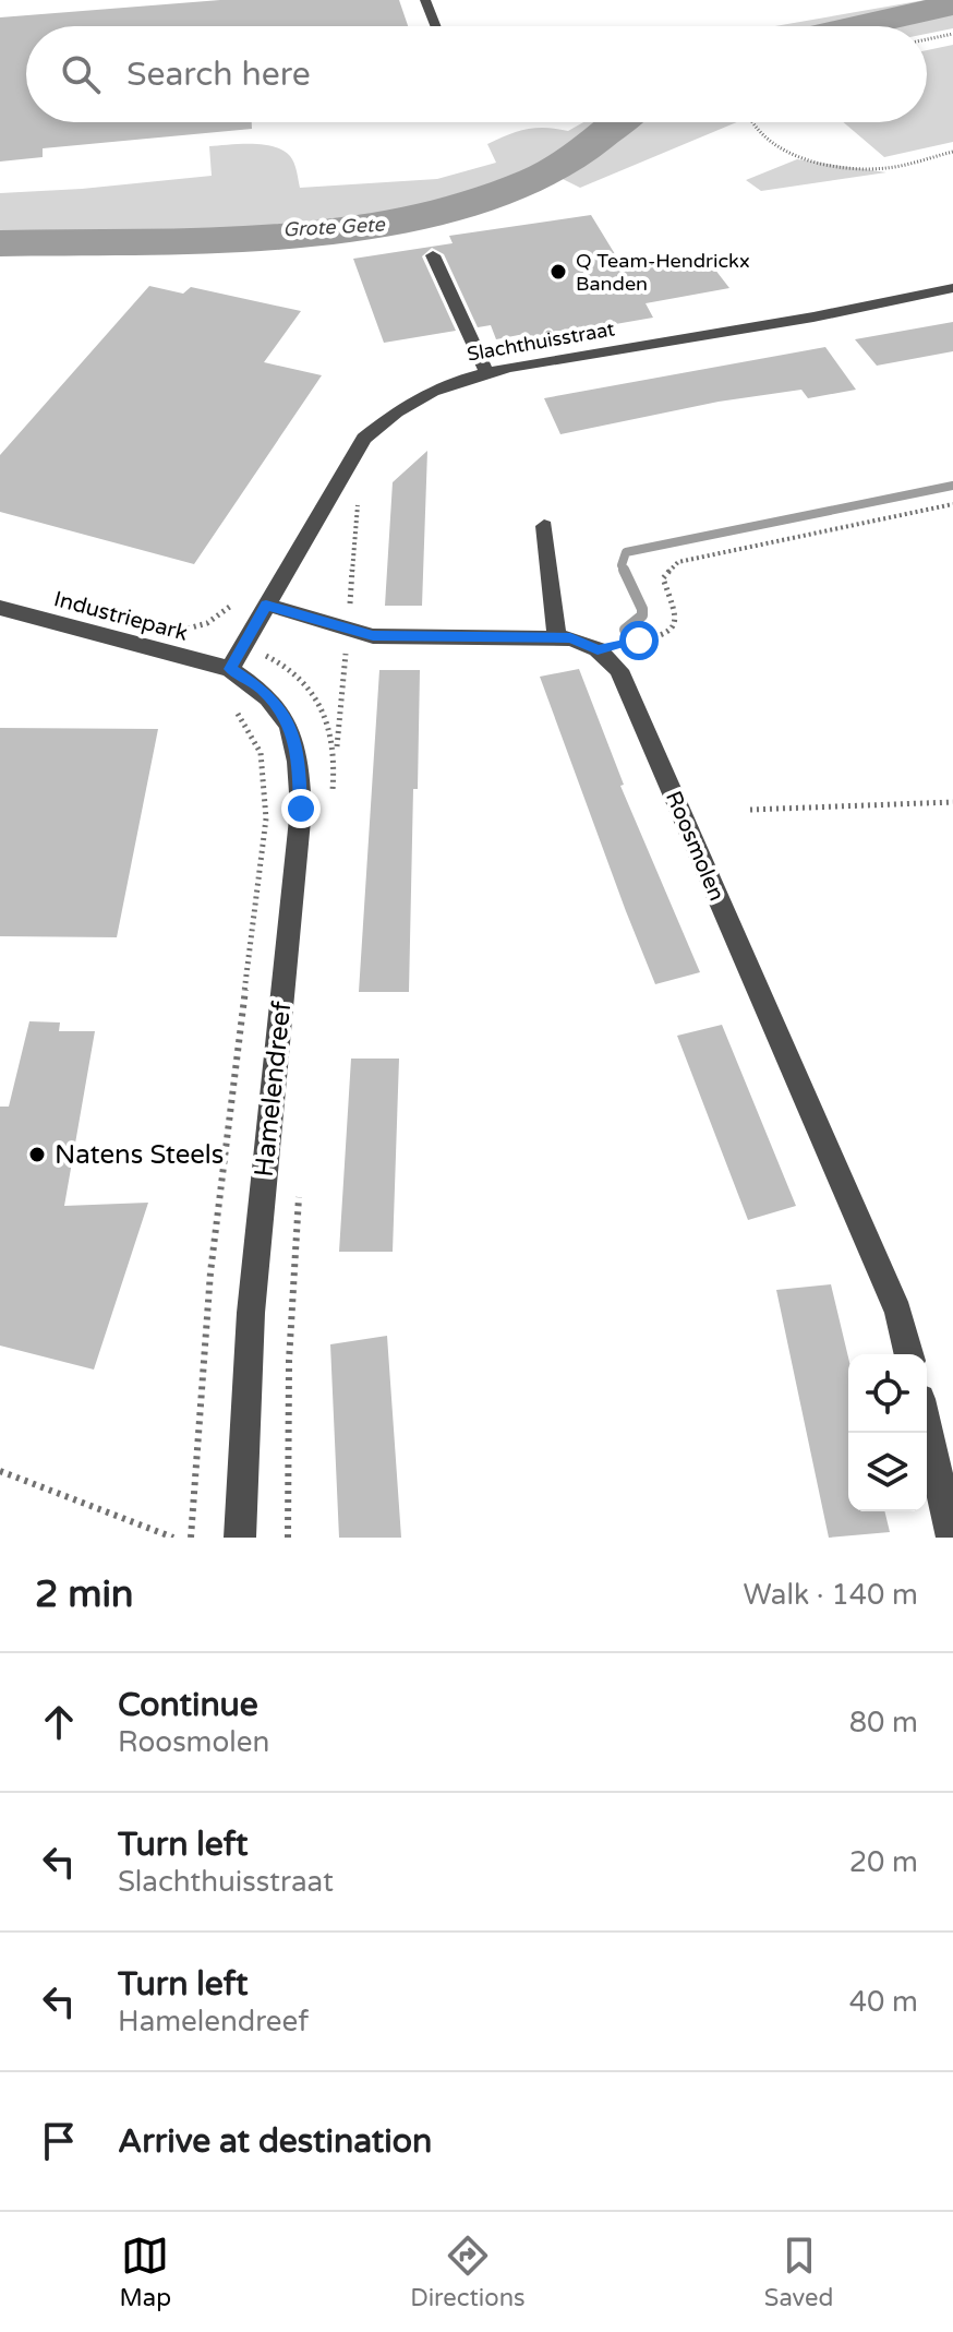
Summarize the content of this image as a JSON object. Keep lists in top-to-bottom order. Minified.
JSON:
{"streets":{"street":["Slachthuisstraat","Industriepark","Roosmolen","Hamelendreef"]},"crossings":[["Slachthuisstraat","Industriepark"],["Slachthuisstraat","Hamelendreef"],["Industriepark","Hamelendreef"]],"water":["Grote Gete"],"places":["Q Team-Hendrickx Banden","Natens Steels"],"page":{"search":"Search here","heading":["2 min","Walk · 140 m"],"list":[["Continue","Roosmolen","80 m"],["Turn left","Slachthuisstraat","20 m"],["Turn left","Hamelendreef","40 m"],"Arrive at destination"],"nav":["Map","Directions","Saved"]}}
